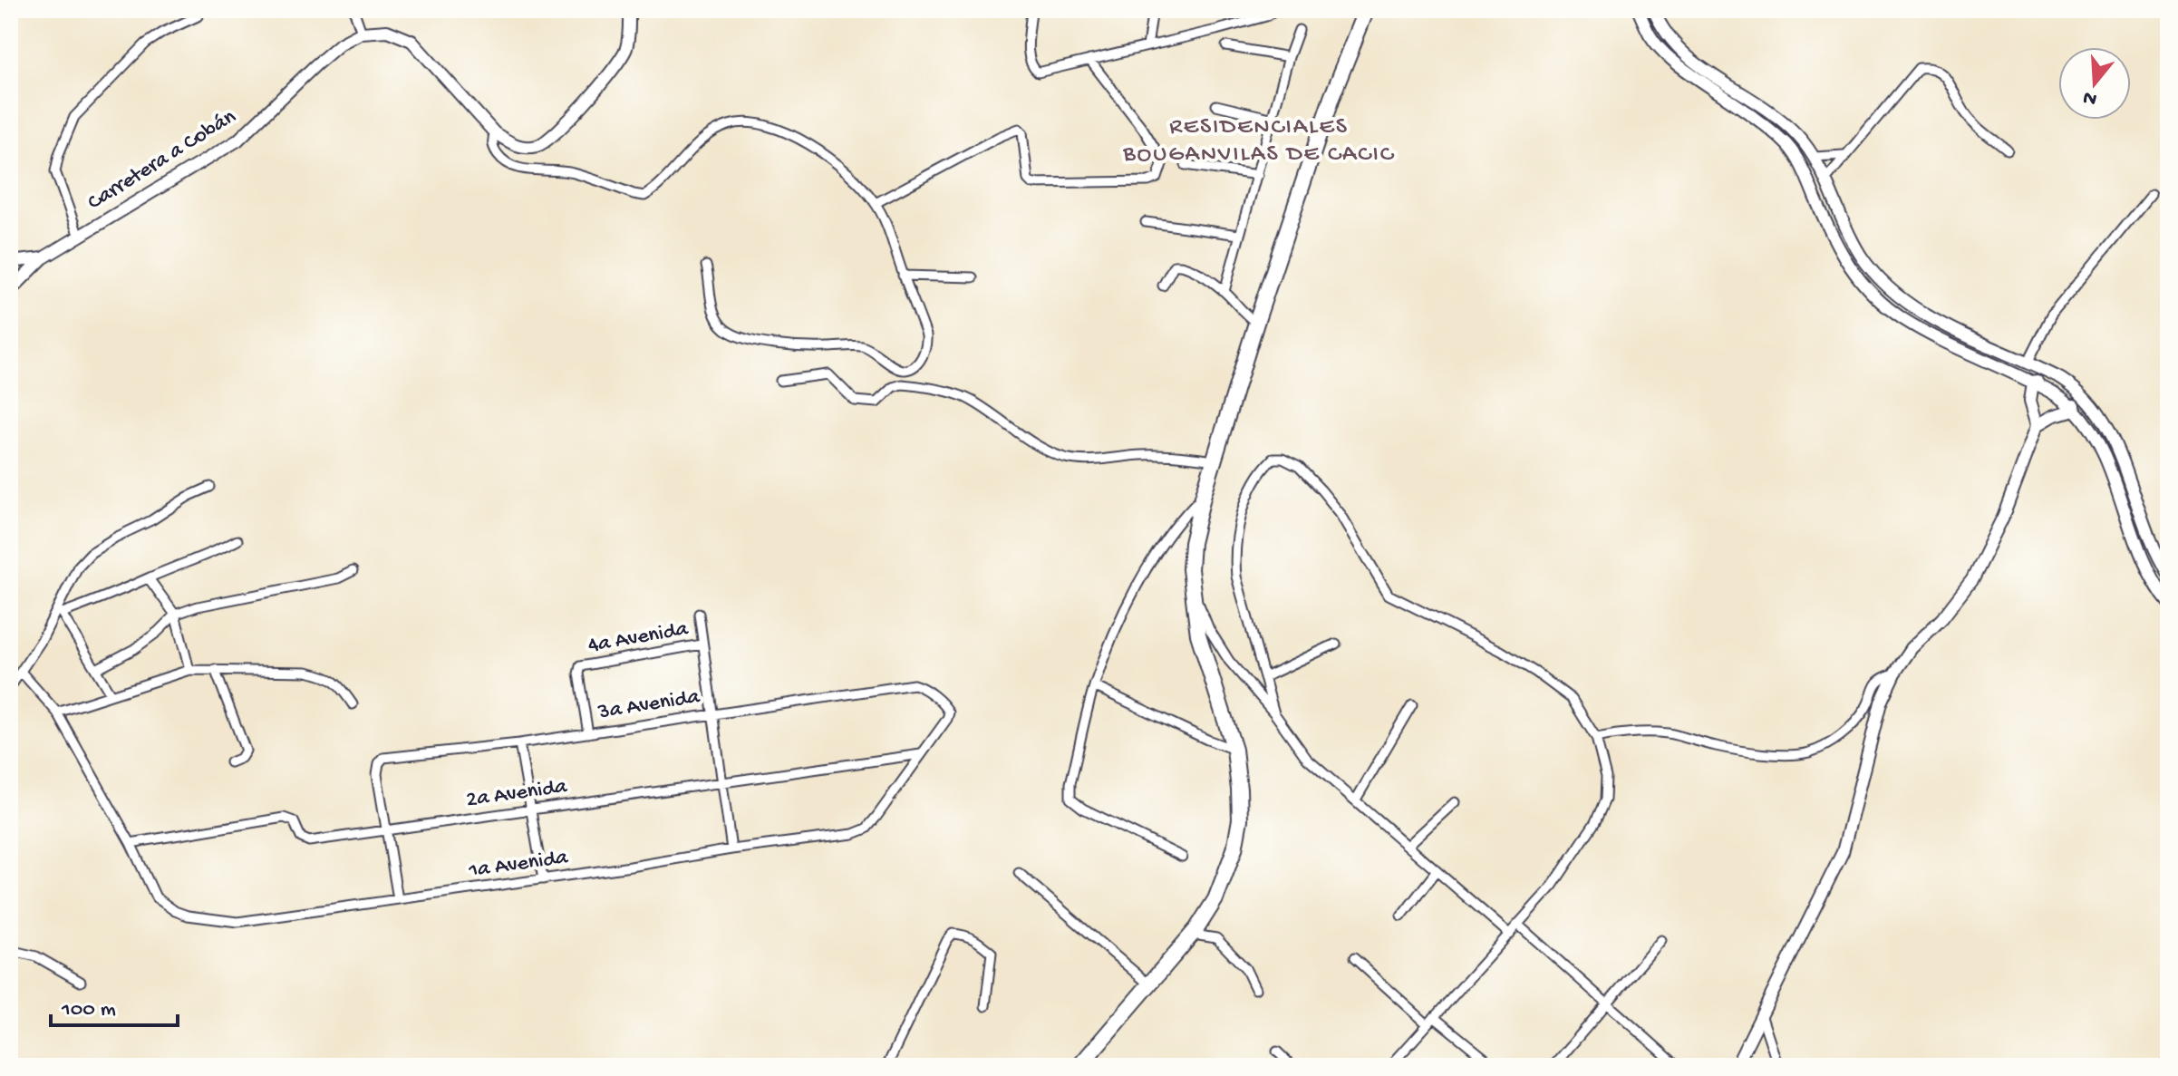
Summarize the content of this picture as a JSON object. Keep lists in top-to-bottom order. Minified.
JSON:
{"streets":{"street":["Carretera a Cobán","4a Avenida","3a Avenida","2a Avenida","1a Avenida"]},"crossings":[["4a Avenida","3a Avenida"],["3a Avenida","2a Avenida"],["3a Avenida","1a Avenida"],["2a Avenida","1a Avenida"]],"districts":["RESIDENCIALES BOUGANVILAS DE CACIC"],"scale_bar":"100 m","north":"bottom"}
